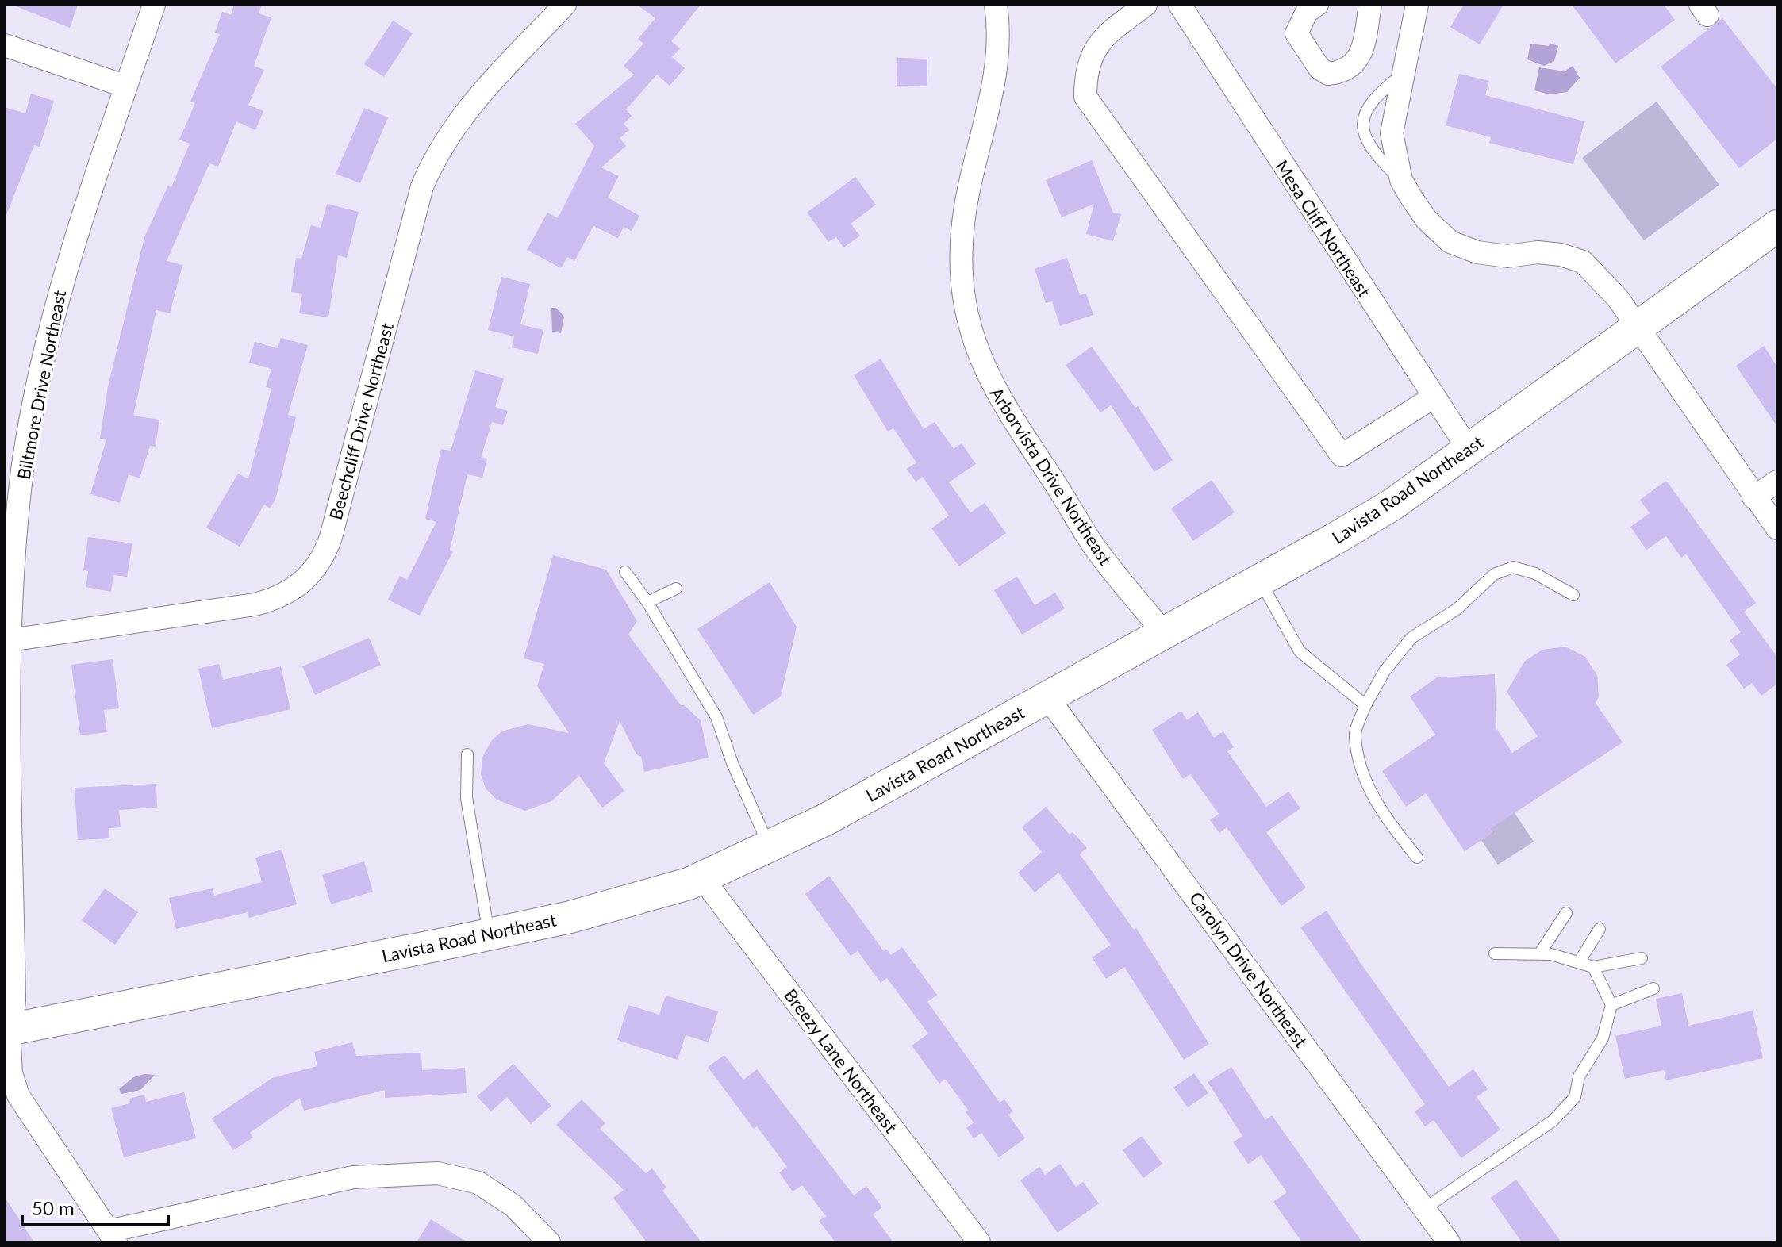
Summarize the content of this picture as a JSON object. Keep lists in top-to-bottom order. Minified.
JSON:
{"streets":{"main road":["Lavista Road Northeast"],"street":["Mesa Cliff Northeast","Biltmore Drive Northeast","Beechcliff Drive Northeast","Arborvista Drive Northeast","Carolyn Drive Northeast","Breezy Lane Northeast"]},"crossings":[["Mesa Cliff Northeast","Lavista Road Northeast"],["Biltmore Drive Northeast","Beechcliff Drive Northeast"],["Biltmore Drive Northeast","Lavista Road Northeast"],["Arborvista Drive Northeast","Lavista Road Northeast"],["Lavista Road Northeast","Carolyn Drive Northeast"],["Lavista Road Northeast","Breezy Lane Northeast"]],"scale_bar":"50 m"}
